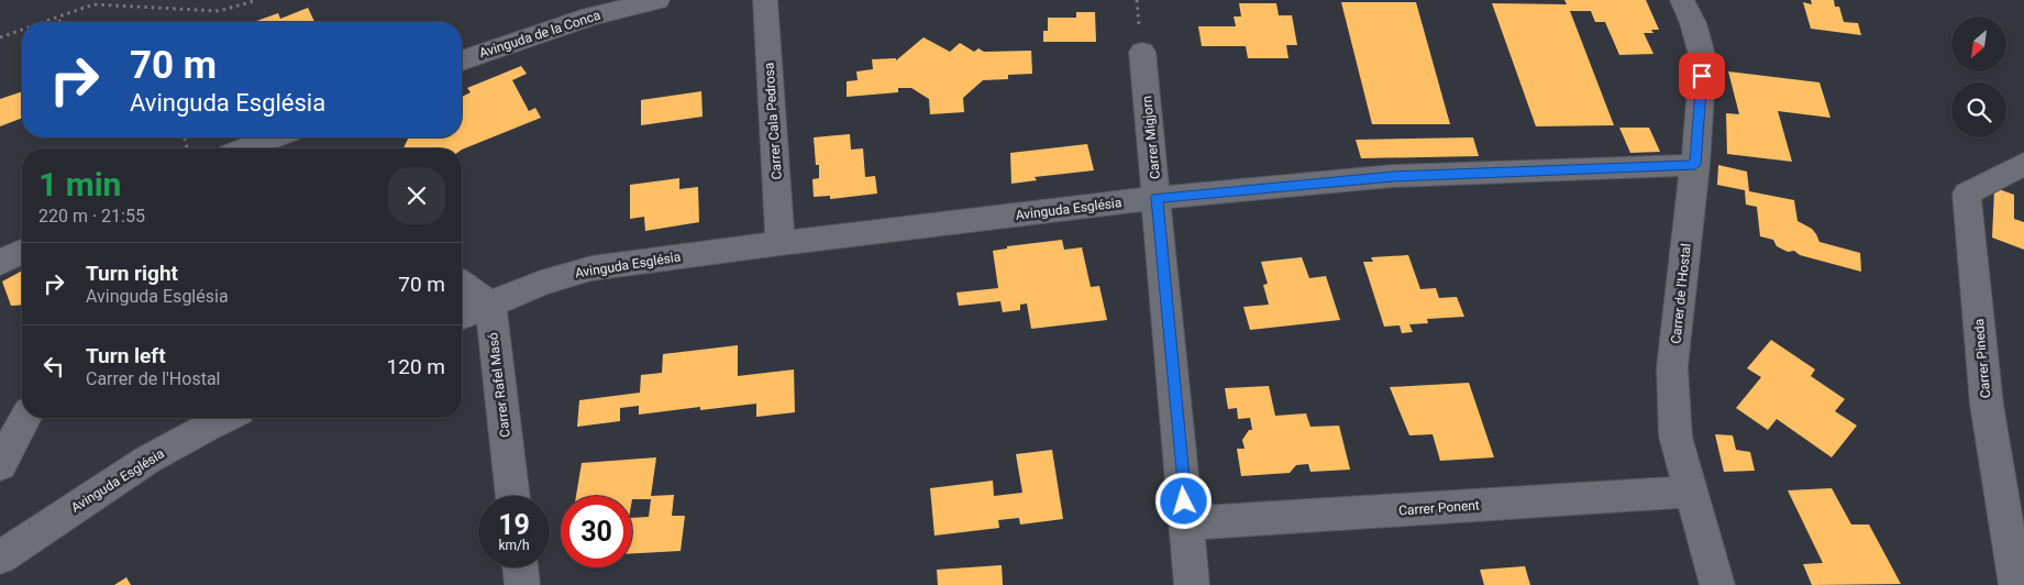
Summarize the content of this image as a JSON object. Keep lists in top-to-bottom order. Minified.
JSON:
{"streets":{"street":["Avinguda de la Conca","Carrer Cala Pedrosa","Carrer Migjorn","Avinguda Església","Carrer de l'Hostal","Carrer Pineda","Carrer Rafel Masó","Carrer Ponent"]},"crossings":[["Carrer Cala Pedrosa","Avinguda Església"],["Carrer Migjorn","Avinguda Església"],["Carrer Migjorn","Carrer Ponent"],["Avinguda Església","Carrer de l'Hostal"],["Avinguda Església","Carrer Rafel Masó"],["Carrer de l'Hostal","Carrer Ponent"]],"north":"bottom left","page":{"turn":["70 m","Avinguda Església"],"heading":["1 min","220 m · 21:55"],"list":[{"name":"Turn right","note":"Avinguda Església","value":"70 m"},{"name":"Turn left","note":"Carrer de l'Hostal","value":"120 m"}],"speed":"19 km/h","limit":"30"}}
